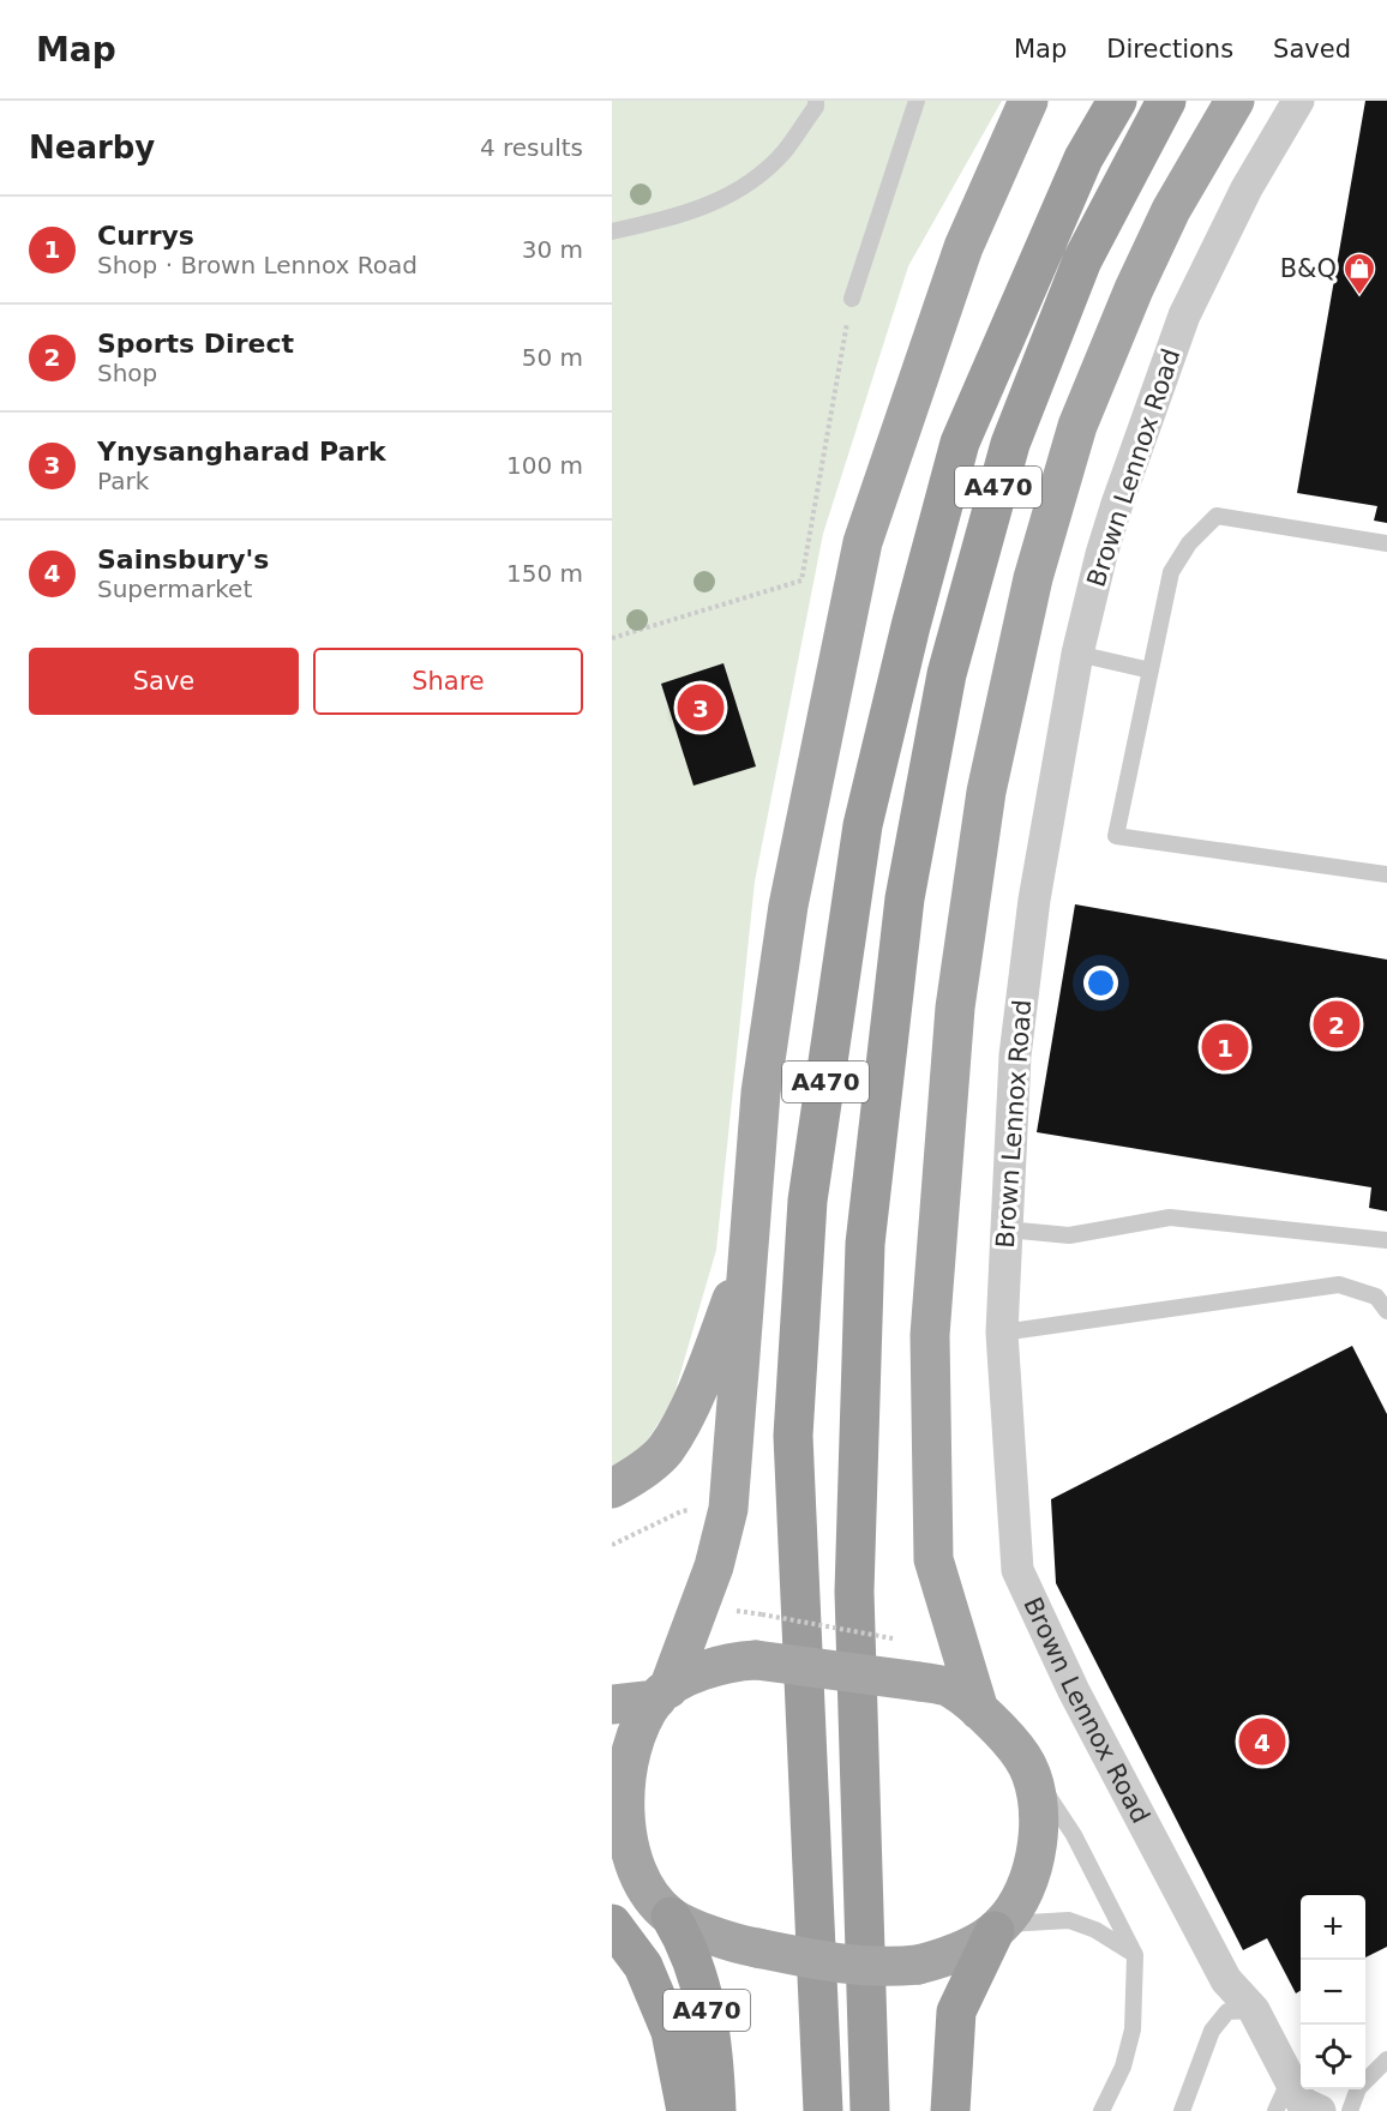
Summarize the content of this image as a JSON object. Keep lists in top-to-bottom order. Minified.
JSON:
{"streets":{"highway":["A470"],"street":["Brown Lennox Road"]},"places":{"shop":["B&Q"]},"page":{"header":"Map","nav":["Map","Directions","Saved"],"heading":["Nearby","4 results"],"list":[{"mark":"1","name":"Currys","note":"Shop · Brown Lennox Road","value":"30 m"},{"mark":"2","name":"Sports Direct","note":"Shop","value":"50 m"},{"mark":"3","name":"Ynysangharad Park","note":"Park","value":"100 m"},{"mark":"4","name":"Sainsbury's","note":"Supermarket","value":"150 m"}],"buttons":["Save","Share"],"pins":["3","2","1","4"],"map_buttons":["+","−"]}}
